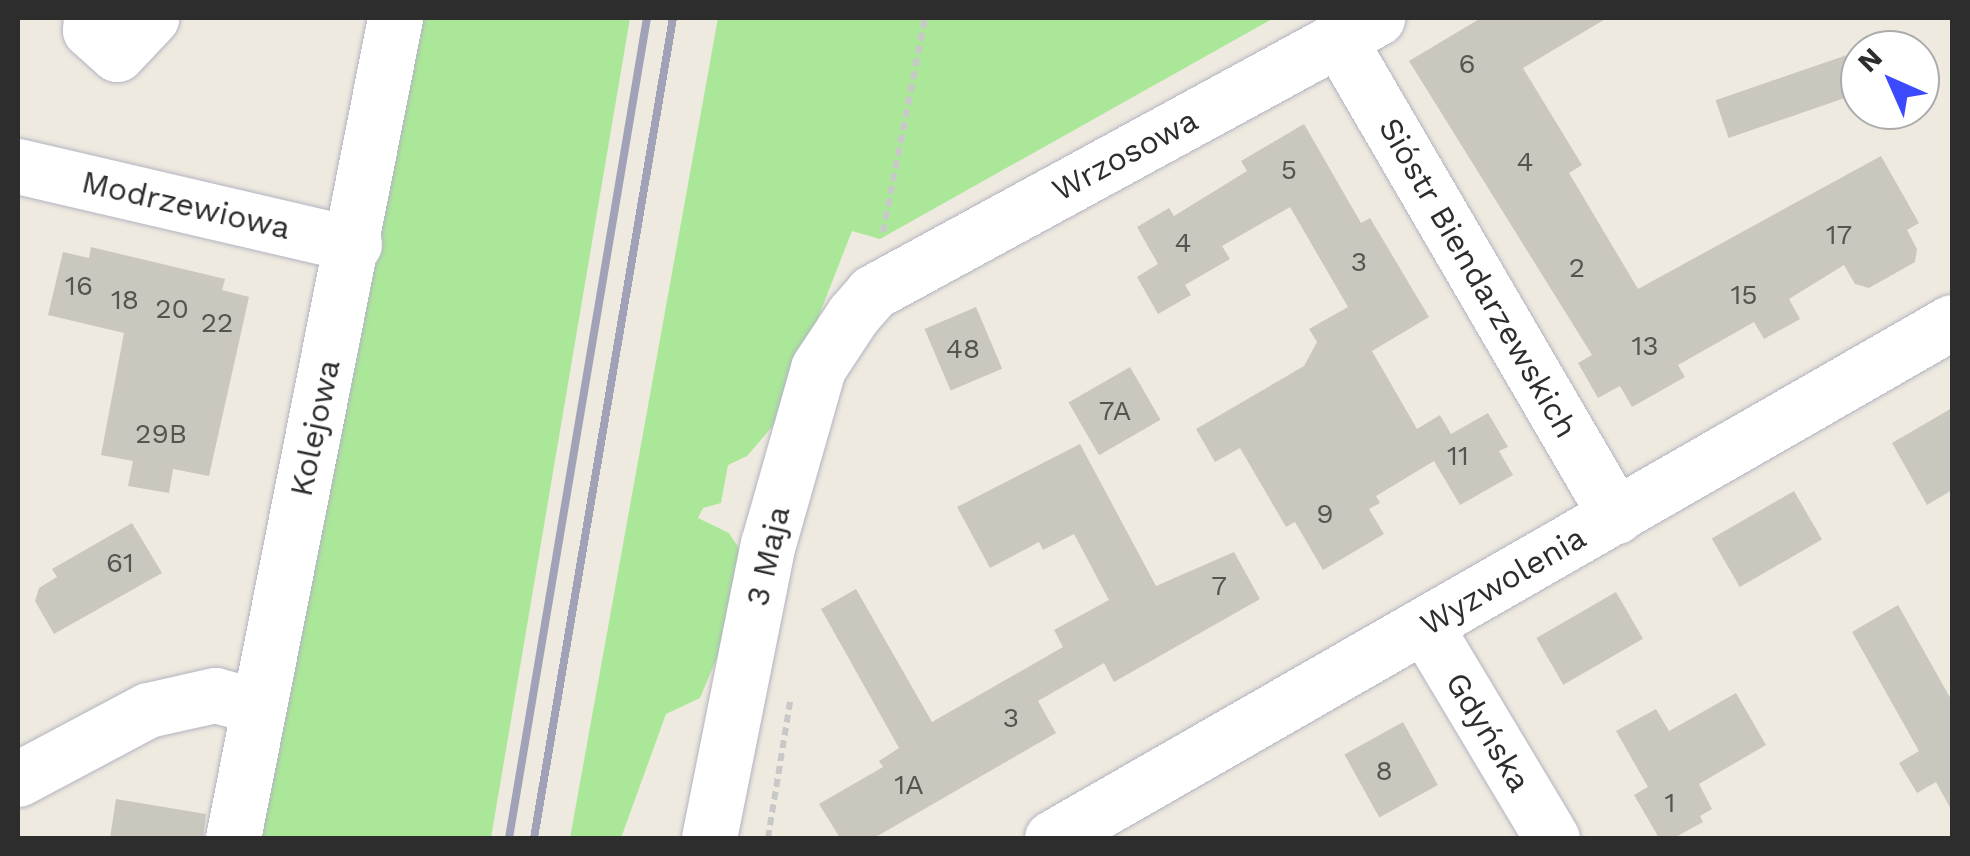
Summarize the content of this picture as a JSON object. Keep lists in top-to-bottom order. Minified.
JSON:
{"streets":{"street":["Wrzosowa","Modrzewiowa","Sióstr Biendarzewskich","Kolejowa","3 Maja","Wyzwolenia","Gdyńska"]},"crossings":[["Wrzosowa","Sióstr Biendarzewskich"],["Wrzosowa","3 Maja"],["Modrzewiowa","Kolejowa"],["Sióstr Biendarzewskich","Wyzwolenia"],["Wyzwolenia","Gdyńska"]],"house_numbers":["6","4","5","17","4","3","2","16","15","18","20","22","13","48","7A","29B","11","9","61","7","3","8","1A","1"],"north":"top left"}
